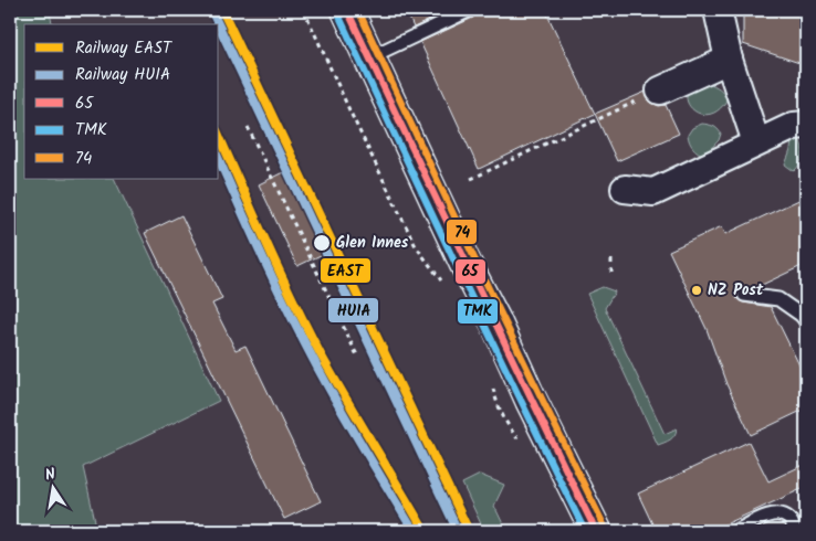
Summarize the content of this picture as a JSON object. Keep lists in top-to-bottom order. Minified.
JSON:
{"places":["Glen Innes","NZ Post"],"lines":["rail line EAST","transit line 65","transit line 74","rail line HUIA","transit line TMK"],"legend":["Railway EAST","Railway HUIA","65","TMK","74"],"north":"top"}
